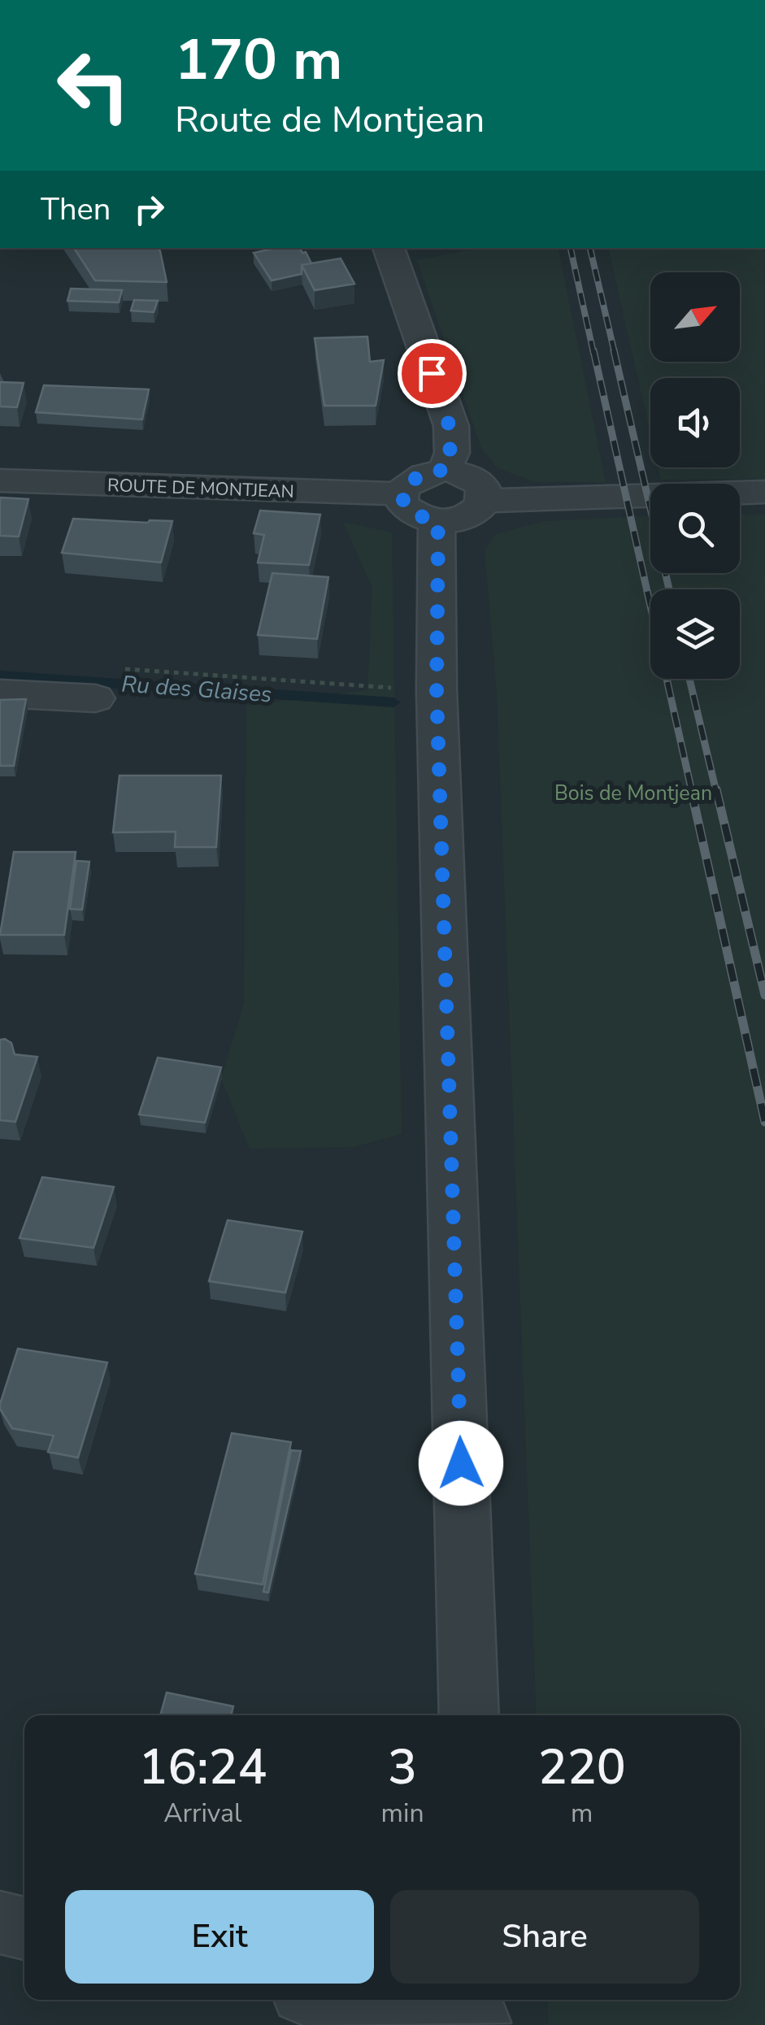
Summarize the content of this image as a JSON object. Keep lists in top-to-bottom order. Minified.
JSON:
{"streets":{"street":["ROUTE DE MONTJEAN"]},"water":["Ru des Glaises"],"parks":["Bois de Montjean"],"north":"top right","page":{"turn":["170 m","Route de Montjean"],"then":"Then","eta":["16:24","Arrival","3","min","220","m"],"buttons":["Exit","Share"]}}
